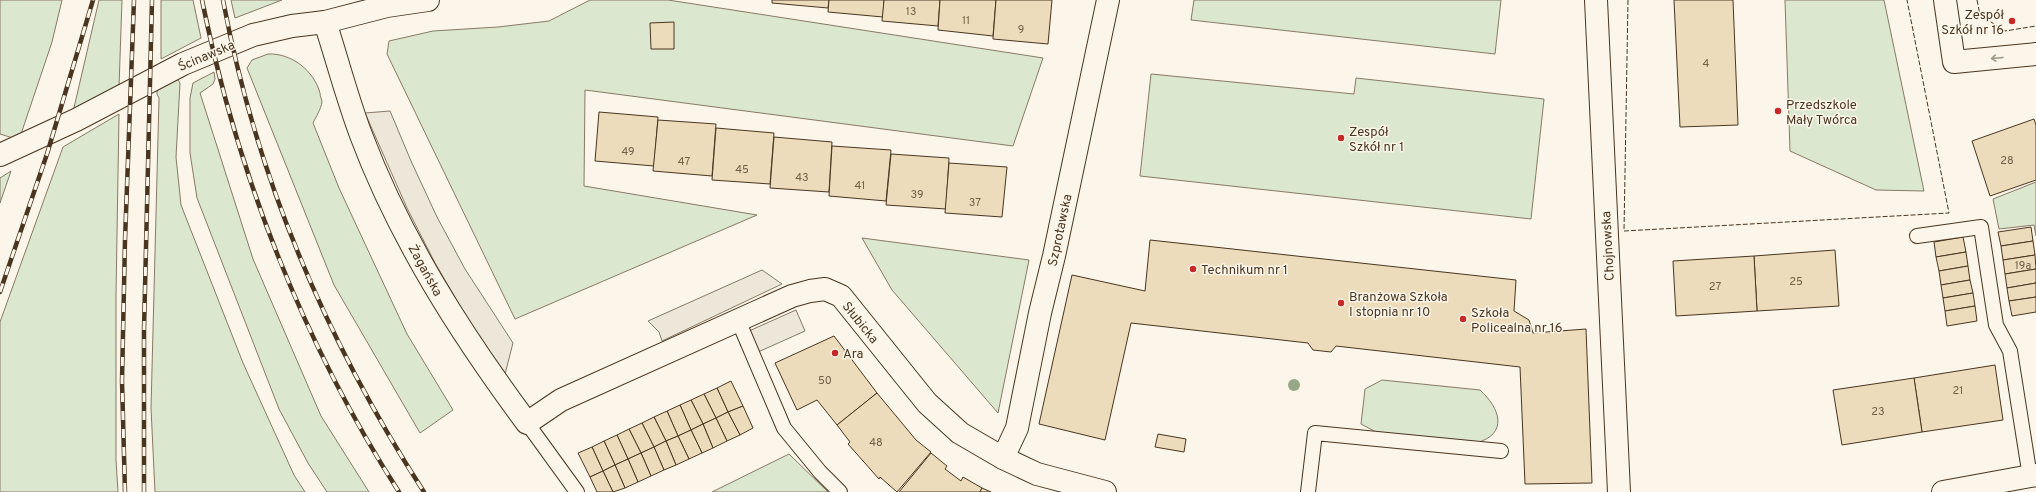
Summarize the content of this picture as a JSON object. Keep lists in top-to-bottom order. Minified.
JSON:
{"streets":{"street":["Ścinawska","Szprotawska","Chojnowska","Żagańska","Słubicka"]},"crossings":[["Ścinawska","Żagańska"],["Szprotawska","Słubicka"],["Żagańska","Słubicka"]],"places":["Zespół Szkół nr 16","Przedszkole Mały Twórca","Zespół Szkół nr 1","Technikum nr 1","Branżowa Szkoła I stopnia nr 10","Szkoła Policealna nr 16","Ara"],"house_numbers":["13","11","9","4","49","28","47","45","43","41","39","37","19a","25","27","50","21","23","48"]}
